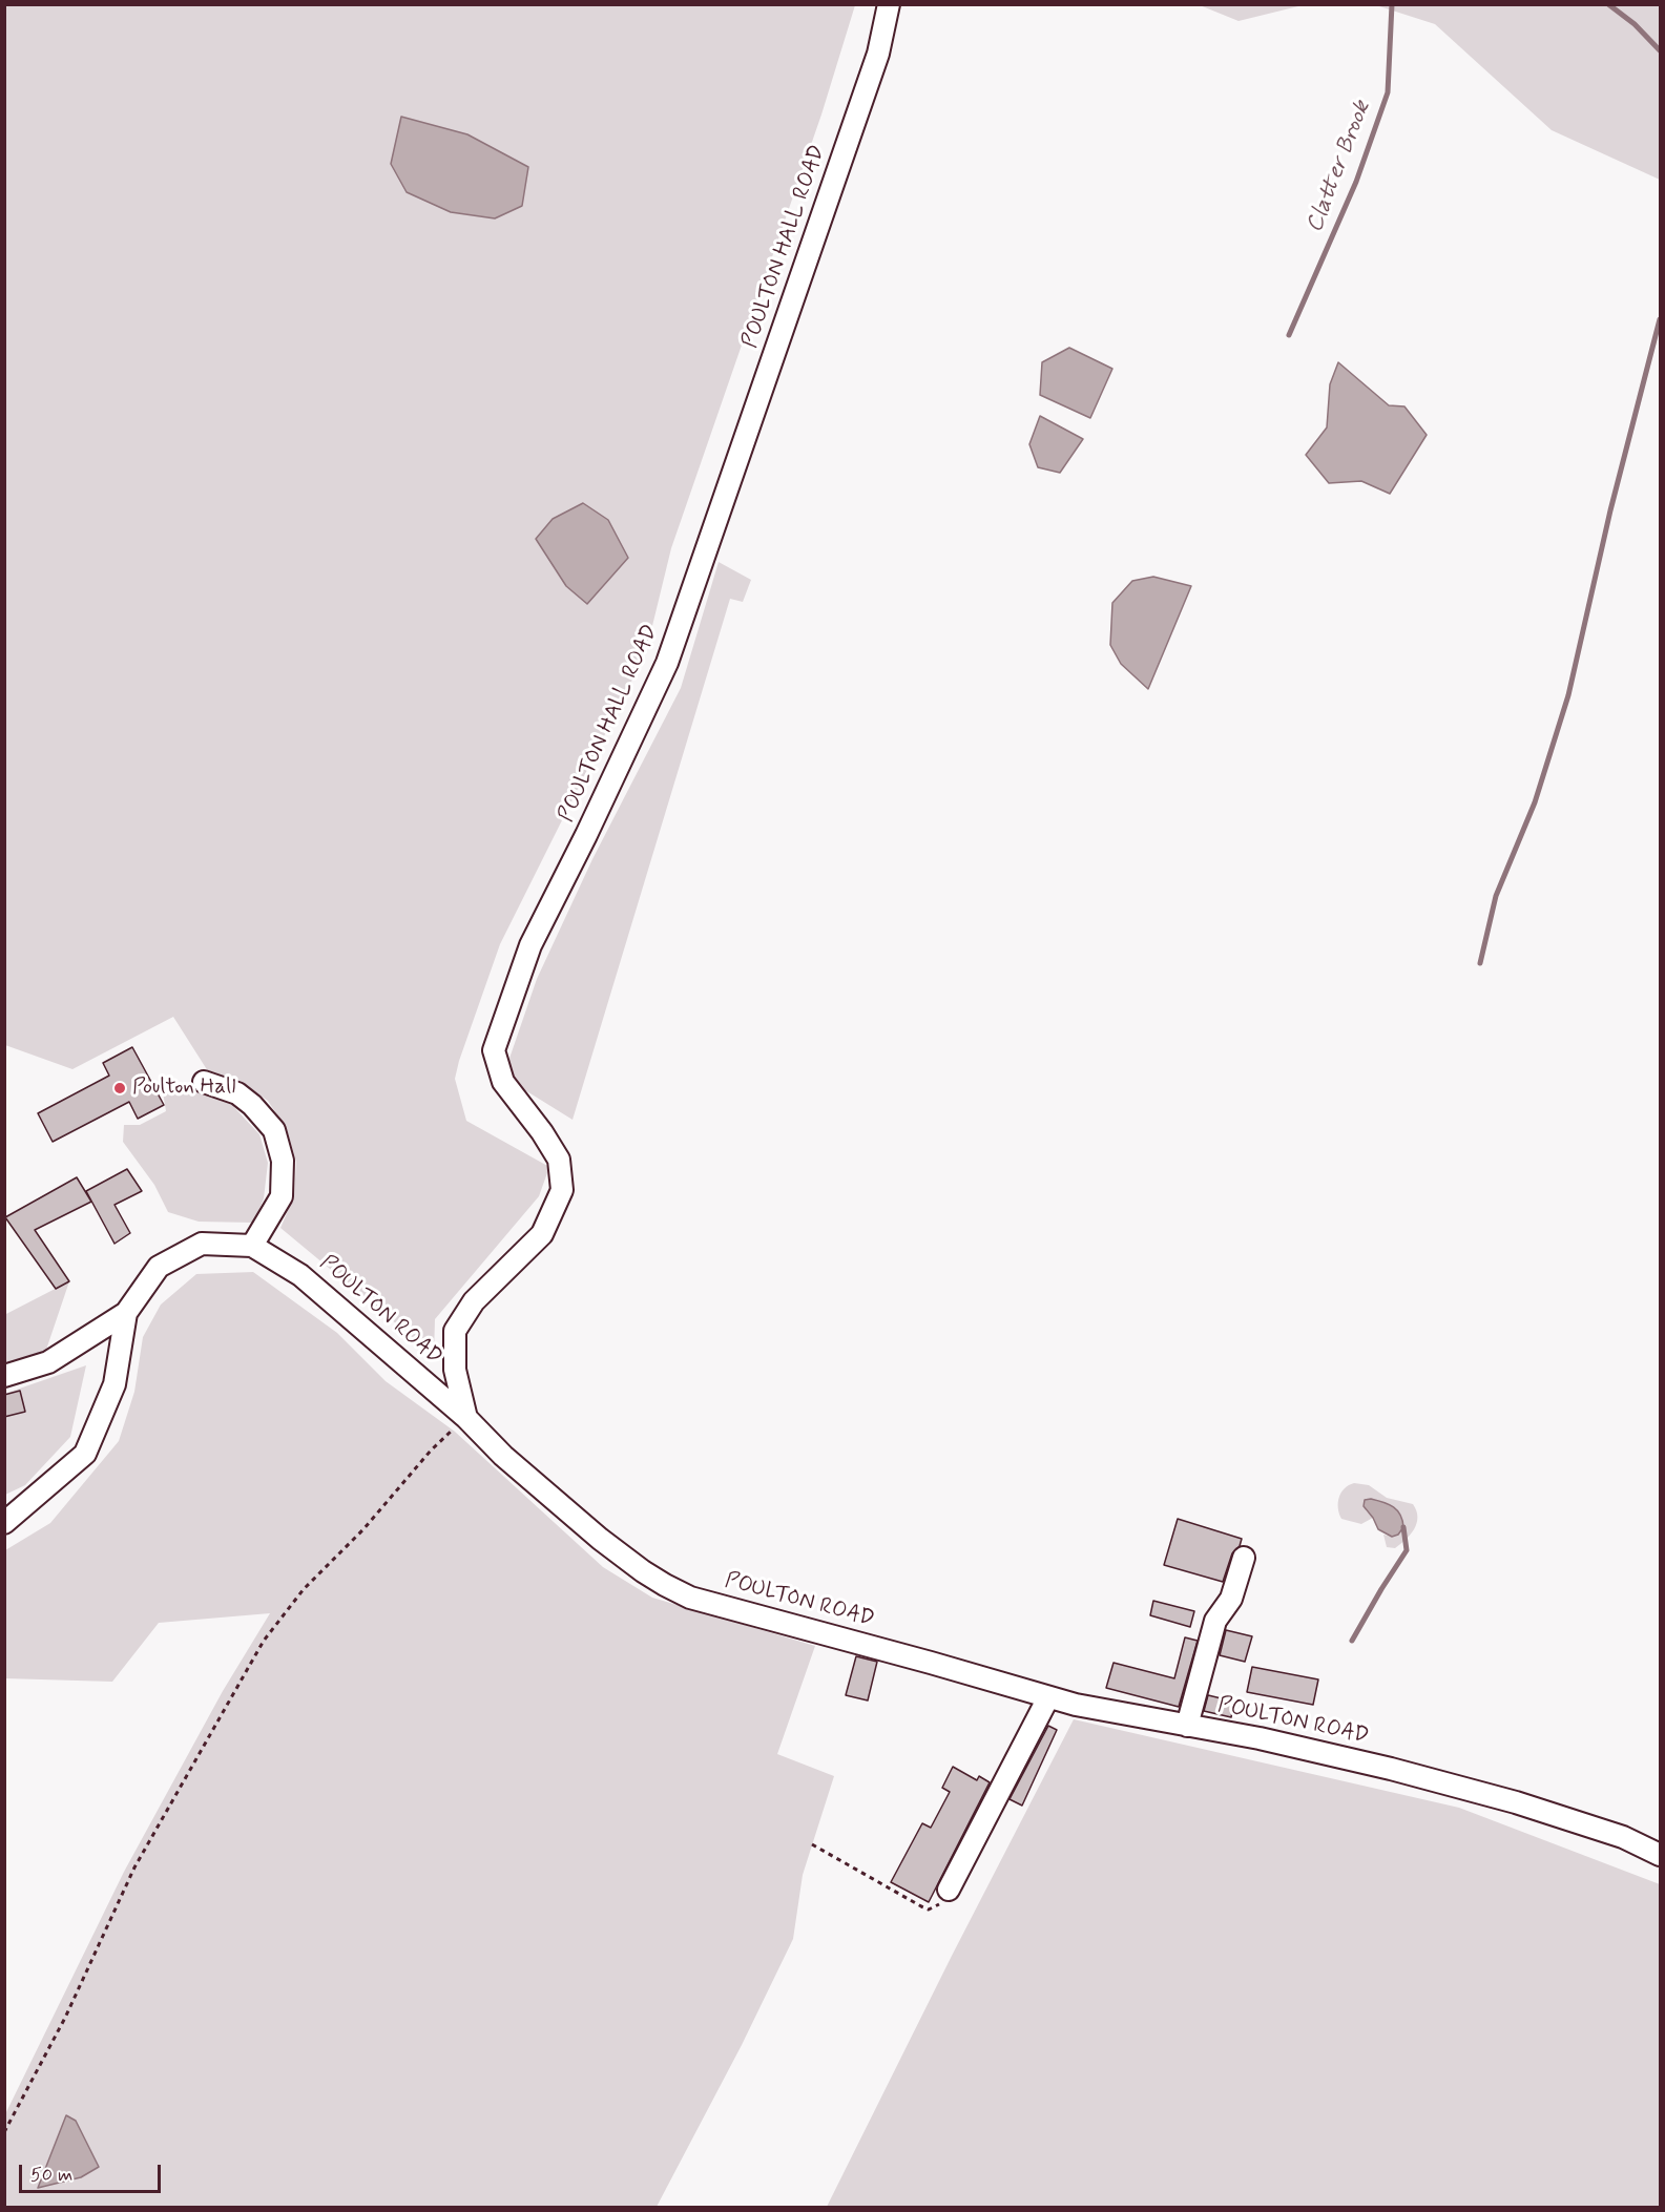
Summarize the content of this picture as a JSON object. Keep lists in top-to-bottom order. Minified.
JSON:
{"streets":{"street":["POULTON HALL ROAD","POULTON ROAD"]},"crossings":[["POULTON HALL ROAD","POULTON ROAD"]],"water":["Clatter Brook"],"places":["Poulton Hall"],"scale_bar":"50 m"}
